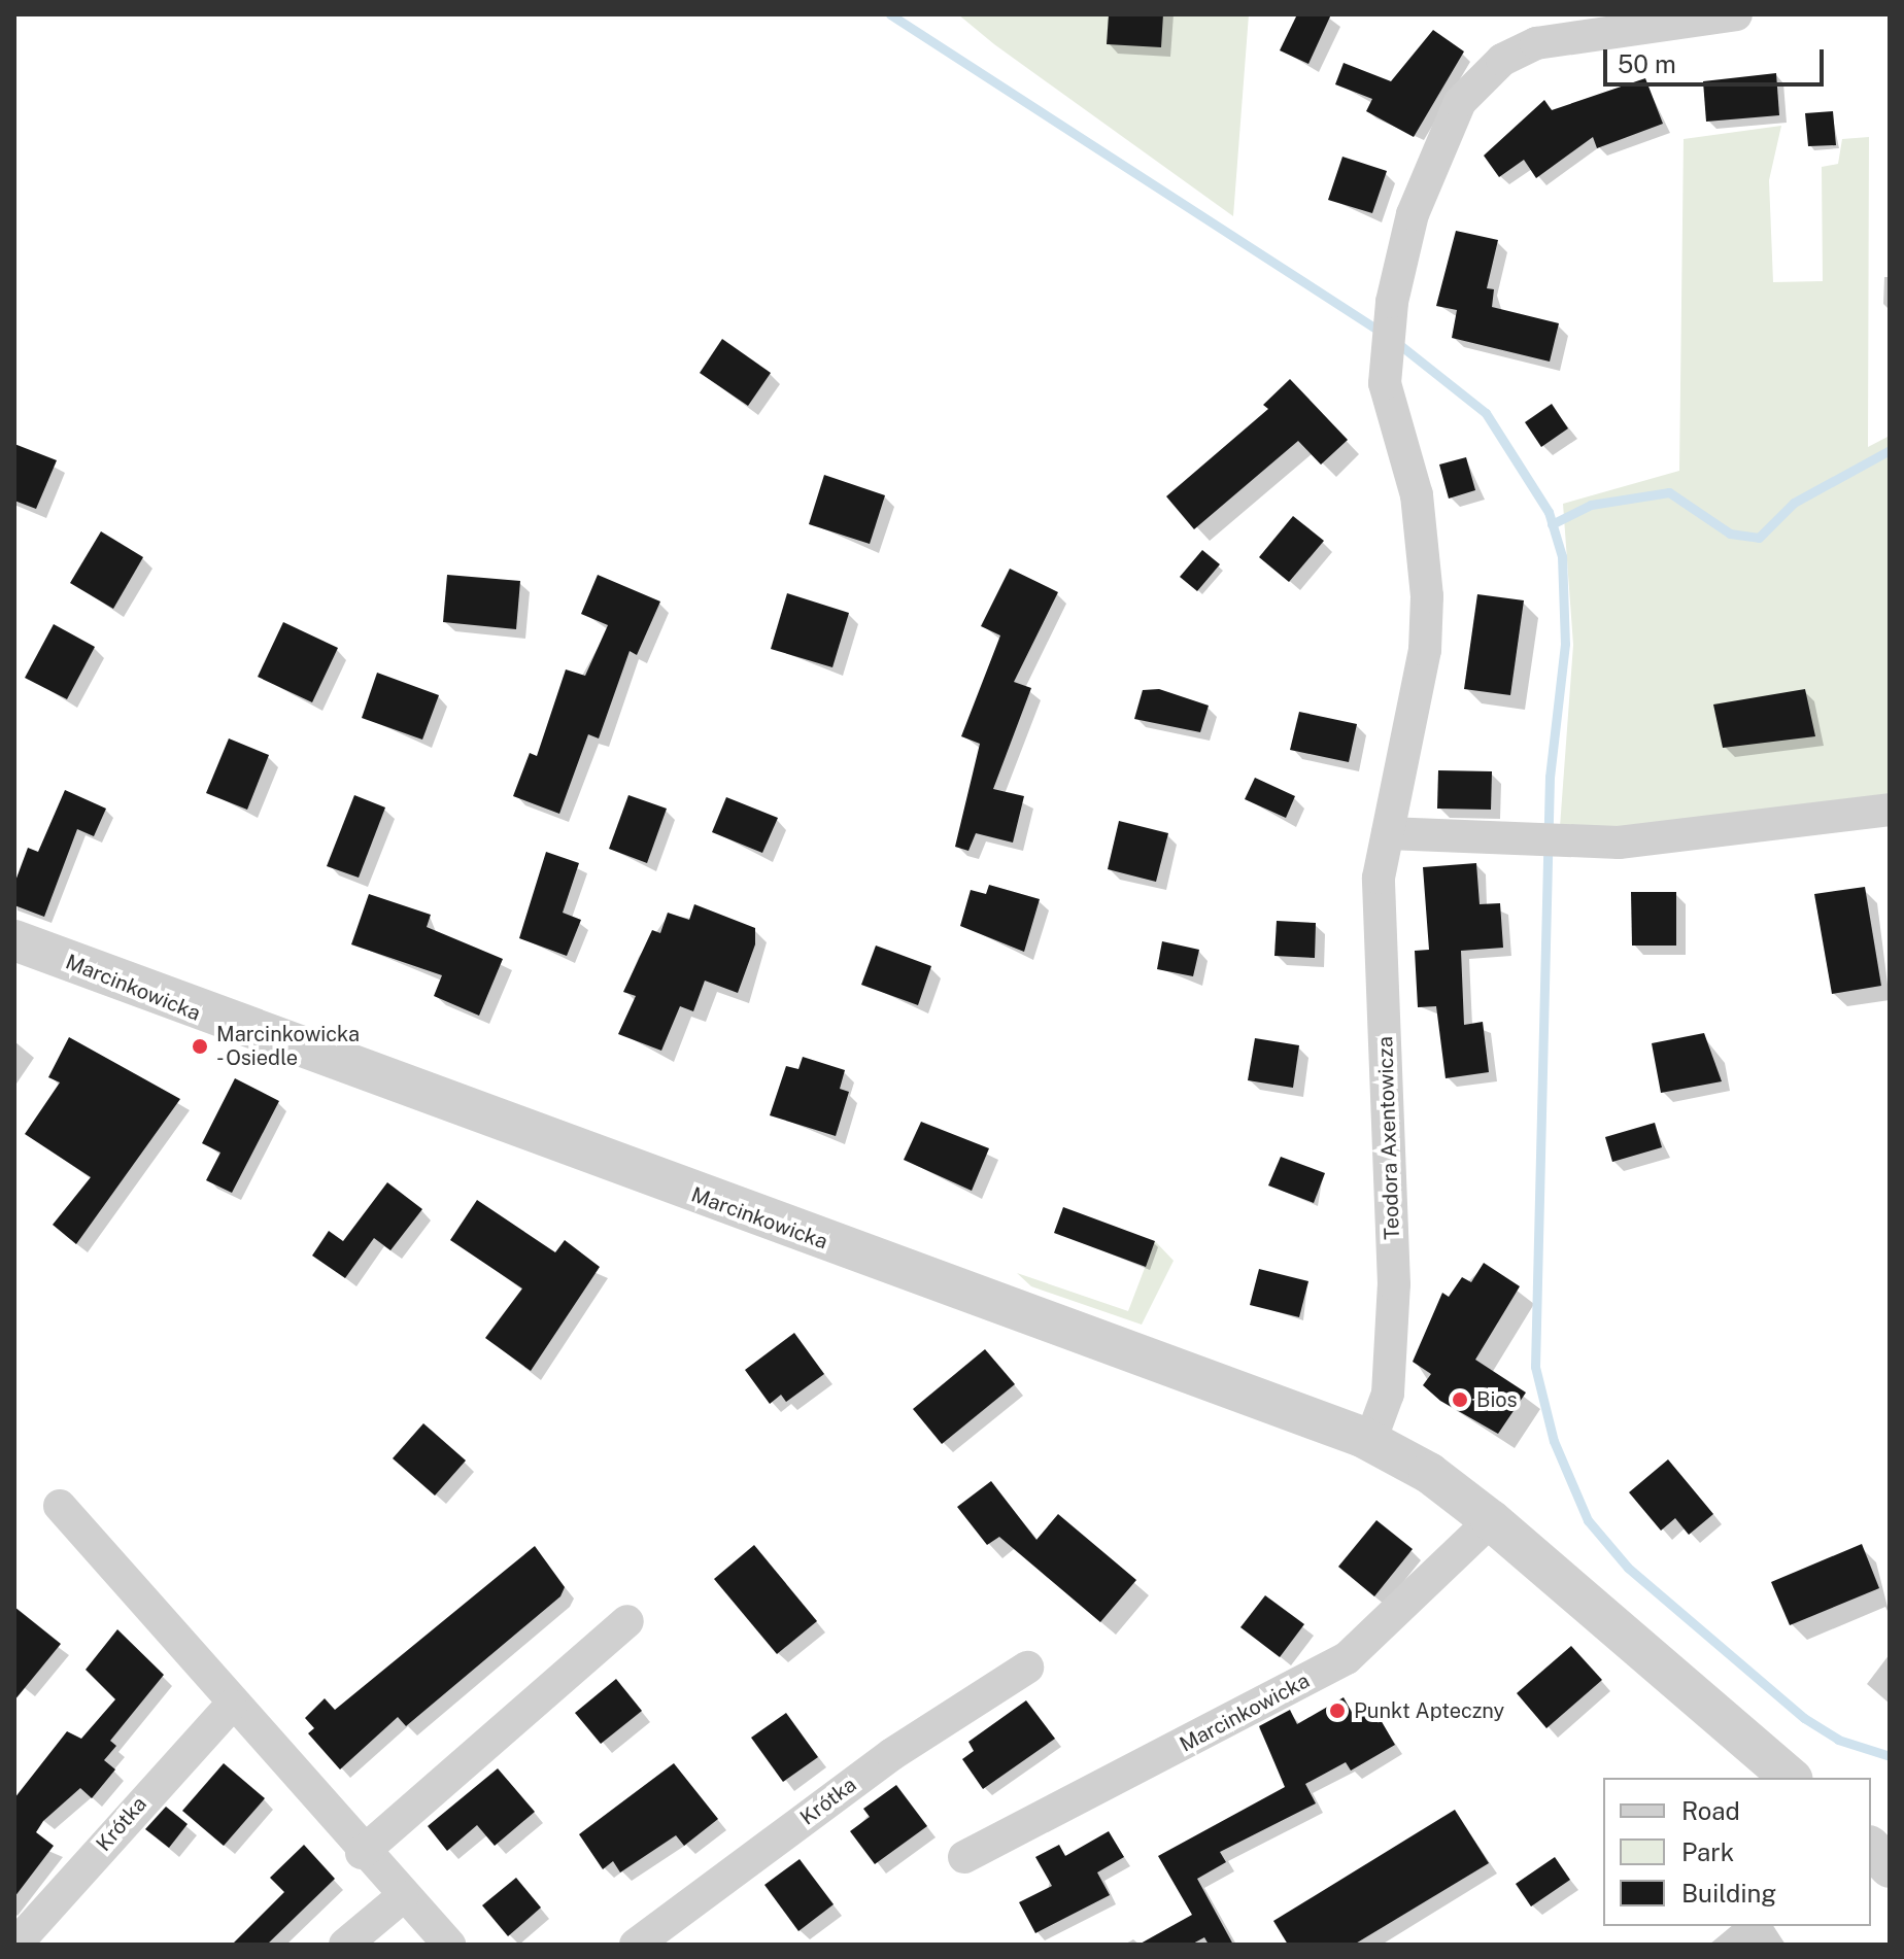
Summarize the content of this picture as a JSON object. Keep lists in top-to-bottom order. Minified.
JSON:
{"streets":{"street":["Marcinkowicka","Teodora Axentowicza","Krótka"]},"crossings":[["Marcinkowicka","Teodora Axentowicza"]],"places":["Marcinkowicka - Osiedle","Bios","Punkt Apteczny"],"legend":["Road","Park","Building"],"scale_bar":"50 m"}
